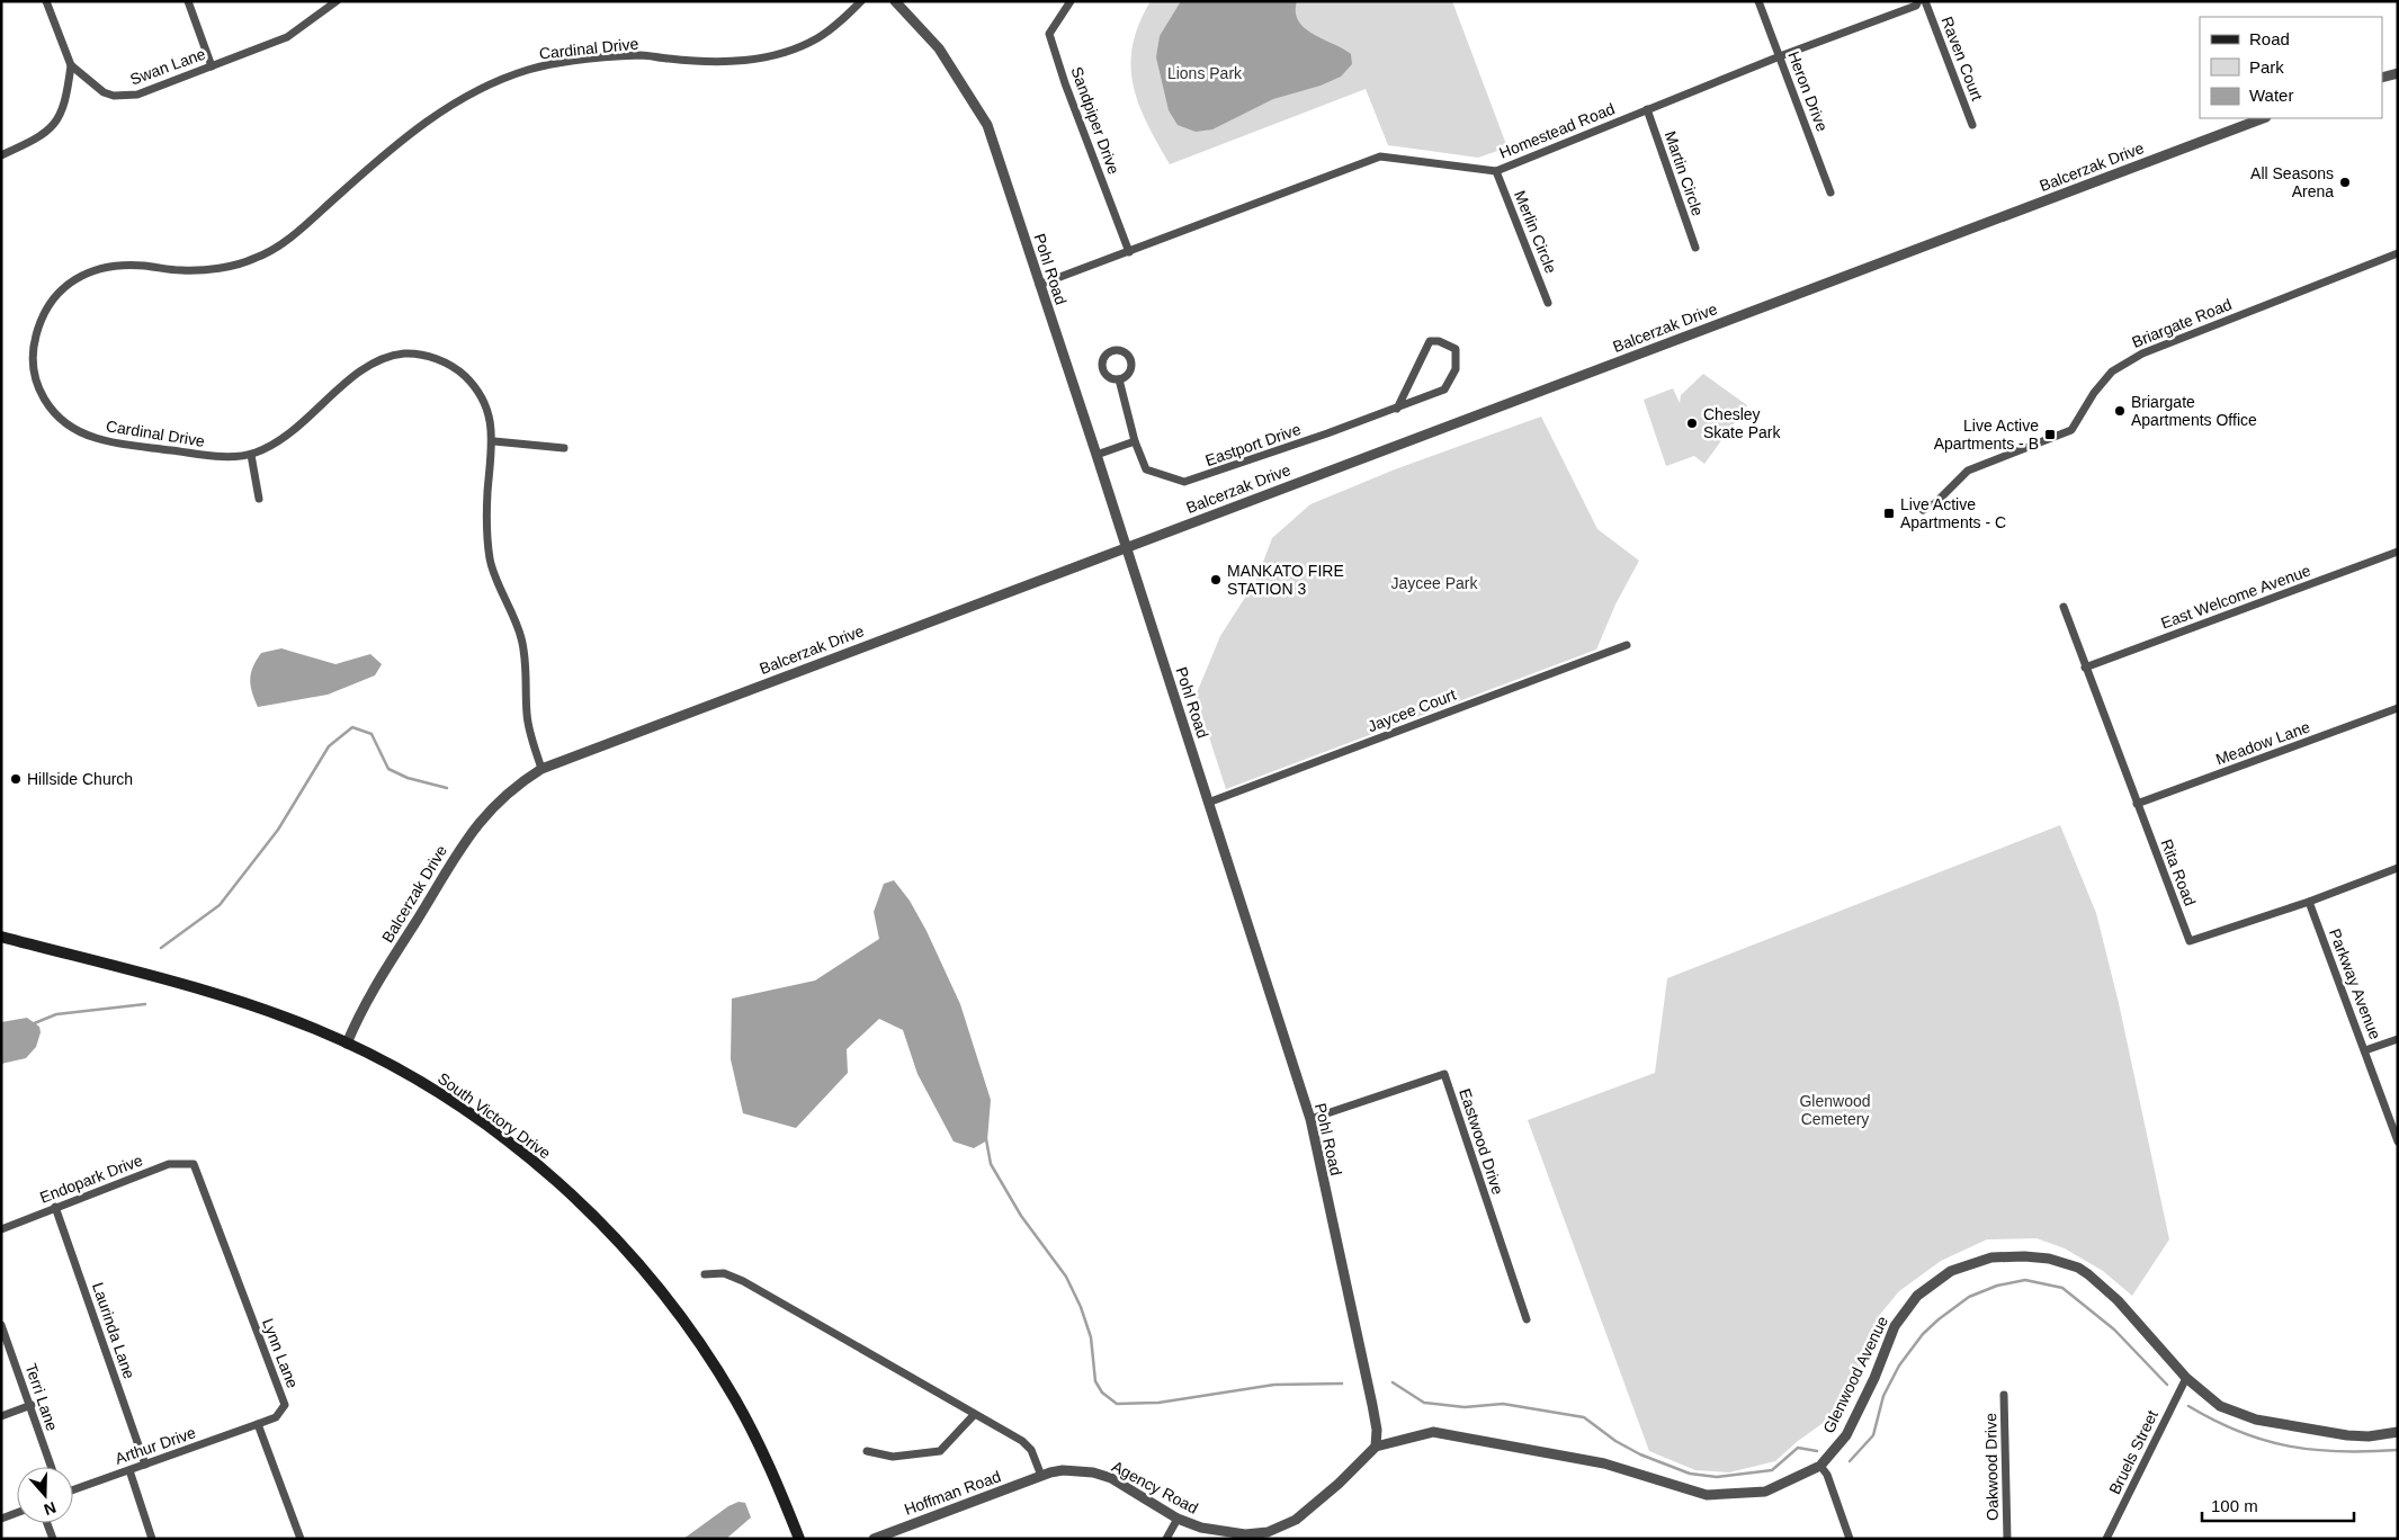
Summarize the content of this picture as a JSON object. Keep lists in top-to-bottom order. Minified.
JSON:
{"streets":{"main road":["South Victory Drive"],"street":["Cardinal Drive","Raven Court","Swan Lane","Heron Drive","Sandpiper Drive","Homestead Road","Balcerzak Drive","Martin Circle","Merlin Circle","Pohl Road","Briargate Road","Eastport Drive","East Welcome Avenue","Jaycee Court","Meadow Lane","Rita Road","Parkway Avenue","Eastwood Drive","Endopark Drive","Laurinda Lane","Lynn Lane","Glenwood Avenue","Terri Lane","Arthur Drive","Bruels Street","Oakwood Drive","Agency Road","Hoffman Road"]},"crossings":[["Cardinal Drive","Balcerzak Drive"],["Heron Drive","Homestead Road"],["Sandpiper Drive","Homestead Road"],["Homestead Road","Martin Circle"],["Homestead Road","Merlin Circle"],["Homestead Road","Pohl Road"],["Balcerzak Drive","Pohl Road"],["Balcerzak Drive","South Victory Drive"],["Pohl Road","Jaycee Court"],["Pohl Road","Eastwood Drive"],["Pohl Road","Glenwood Avenue"],["East Welcome Avenue","Rita Road"],["Meadow Lane","Rita Road"],["Rita Road","Parkway Avenue"],["Endopark Drive","Laurinda Lane"],["Endopark Drive","Lynn Lane"],["Laurinda Lane","Arthur Drive"],["Lynn Lane","Arthur Drive"],["Glenwood Avenue","Bruels Street"],["Glenwood Avenue","Agency Road"],["Agency Road","Hoffman Road"]],"parks":["Lions Park","Jaycee Park","Glenwood Cemetery"],"places":{"other":["All Seasons Arena","Briargate Apartments Office","Chesley Skate Park","MANKATO FIRE STATION 3","Hillside Church"],"transit":["Live Active Apartments - B","Live Active Apartments - C"]},"legend":["Road","Park","Water"],"scale_bar":"100 m","north":"bottom"}
